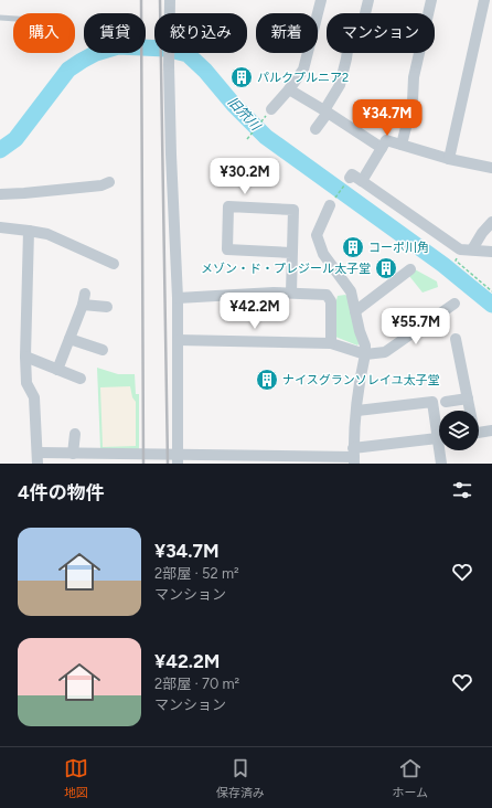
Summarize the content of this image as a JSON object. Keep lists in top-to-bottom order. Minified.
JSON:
{"water":["旧笊川"],"places":{"building":["パルクプルニア2","コーポ川角","メゾン・ド・プレジール太子堂","ナイスグランソレイユ太子堂"]},"page":{"chip":["購入","賃貸","絞り込み","新着","マンション"],"price":["¥34.7M","¥30.2M","¥42.2M","¥55.7M"],"heading":"4件の物件","list":[{"name":"¥34.7M","note":"2部屋 · 52 m² · マンション"},{"name":"¥42.2M","note":"2部屋 · 70 m² · マンション"}],"tabs":["地図","保存済み","ホーム"]}}
